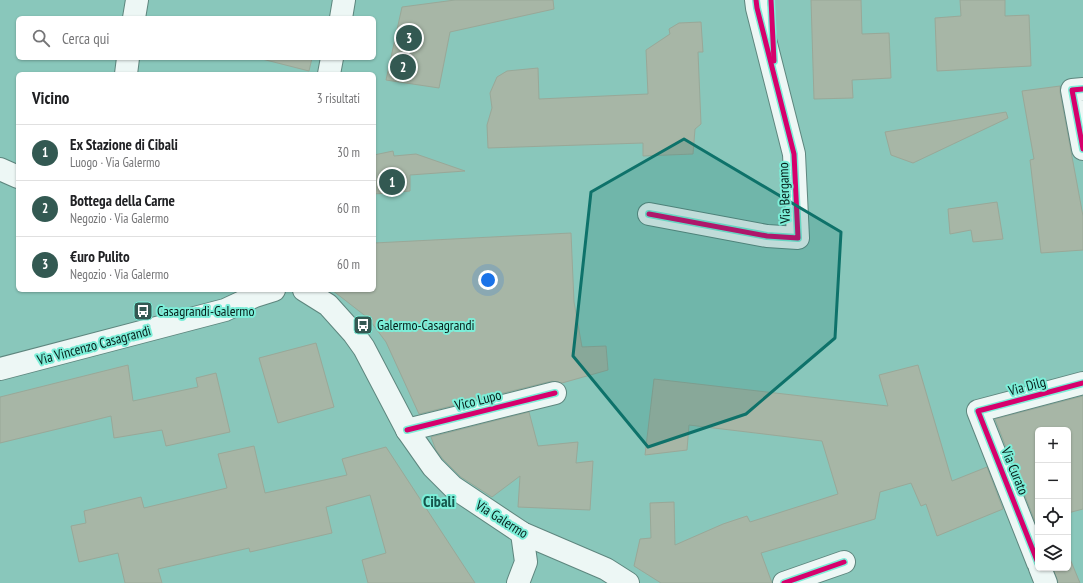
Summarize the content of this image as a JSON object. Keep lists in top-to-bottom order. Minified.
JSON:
{"streets":{"street":["Via Bergamo","Via Vincenzo Casagrandi","Via Dilg","Vico Lupo","Via Curato","Via Galermo"]},"crossings":[["Via Dilg","Via Curato"],["Vico Lupo","Via Galermo"]],"districts":["Cibali"],"places":{"bus stop":["Casagrandi-Galermo","Galermo-Casagrandi"]},"page":{"search":"Cerca qui","pins":["3","2","1"],"heading":["Vicino","3 risultati"],"list":[{"mark":"1","name":"Ex Stazione di Cibali","note":"Luogo · Via Galermo","value":"30 m"},{"mark":"2","name":"Bottega della Carne","note":"Negozio · Via Galermo","value":"60 m"},{"mark":"3","name":"€uro Pulito","note":"Negozio · Via Galermo","value":"60 m"}],"map_buttons":["+","−"]}}
